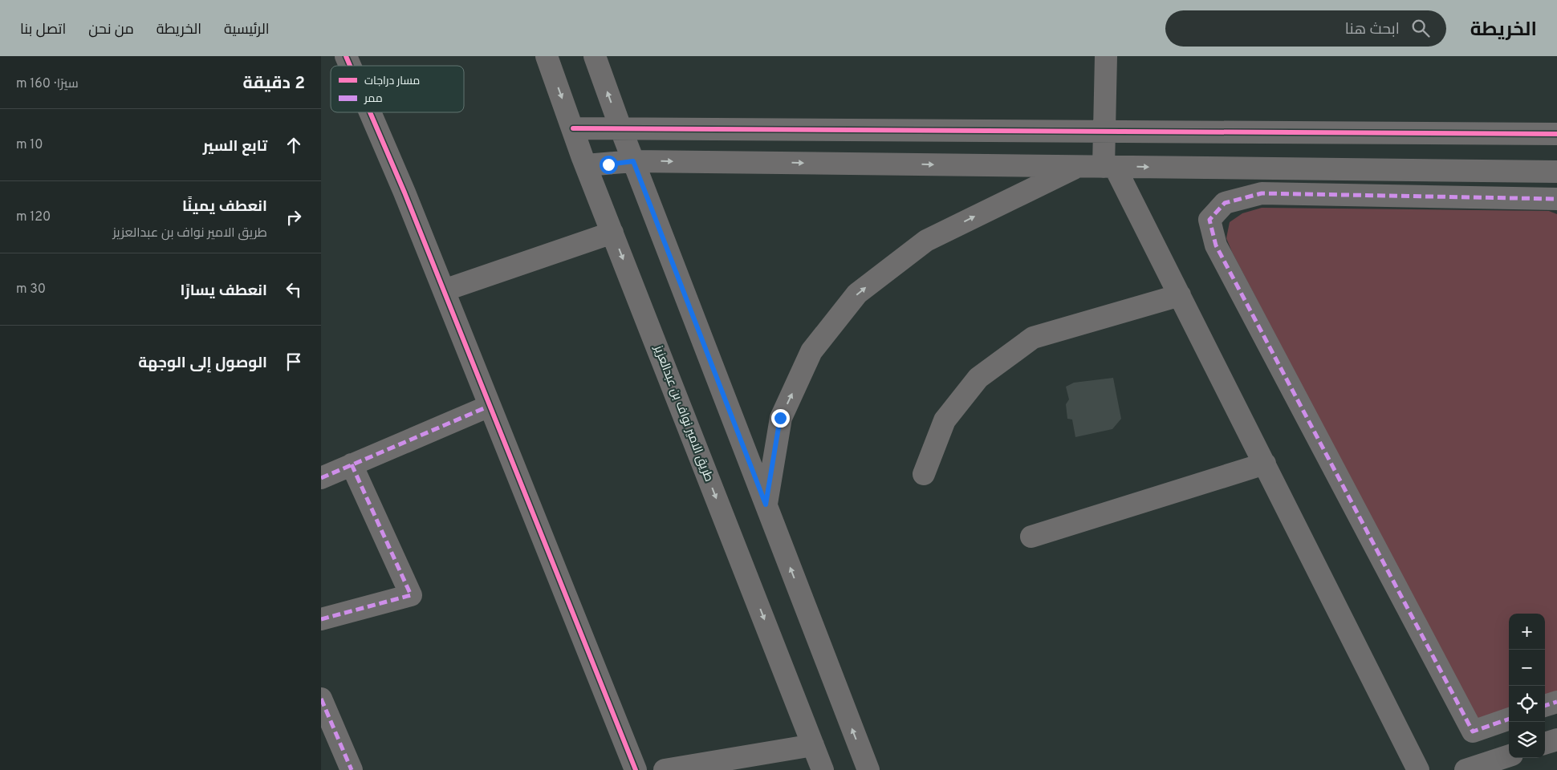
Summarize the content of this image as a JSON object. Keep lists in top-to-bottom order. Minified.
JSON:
{"streets":{"street":["طريق الامير نواف بن عبدالعزيز"]},"legend":["مسار دراجات","ممر"],"page":{"header":"الخريطة","search":"ابحث هنا","nav":["الرئيسية","الخريطة","من نحن","اتصل بنا"],"heading":["2 دقيقة","سيرًا · 160 m"],"list":[["تابع السير","10 m"],["انعطف يمينًا","طريق الامير نواف بن عبدالعزيز","120 m"],["انعطف يسارًا","30 m"],"الوصول إلى الوجهة"],"map_buttons":["+","−"]}}
